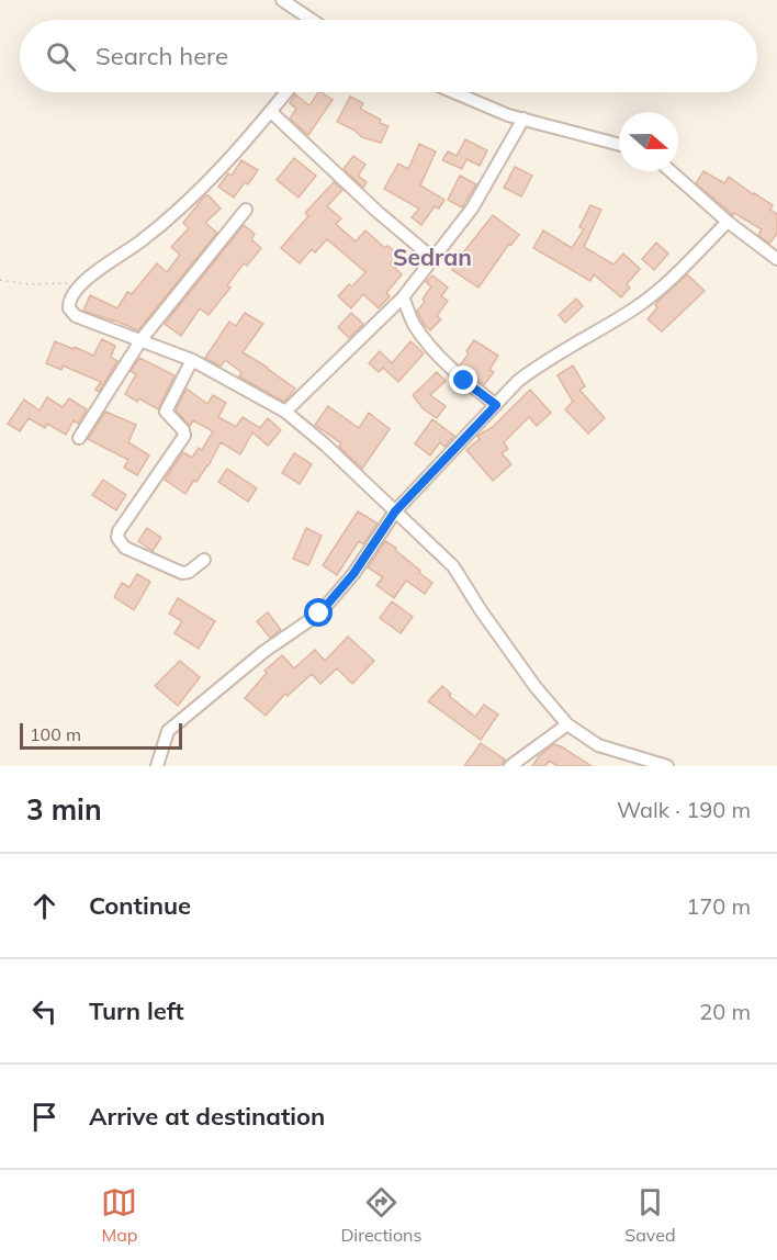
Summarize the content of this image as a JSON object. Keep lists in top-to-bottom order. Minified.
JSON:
{"districts":["Sedran"],"scale_bar":"100 m","north":"right","page":{"search":"Search here","scale":"100 m","heading":["3 min","Walk · 190 m"],"list":[["Continue","170 m"],["Turn left","20 m"],"Arrive at destination"],"nav":["Map","Directions","Saved"]}}
